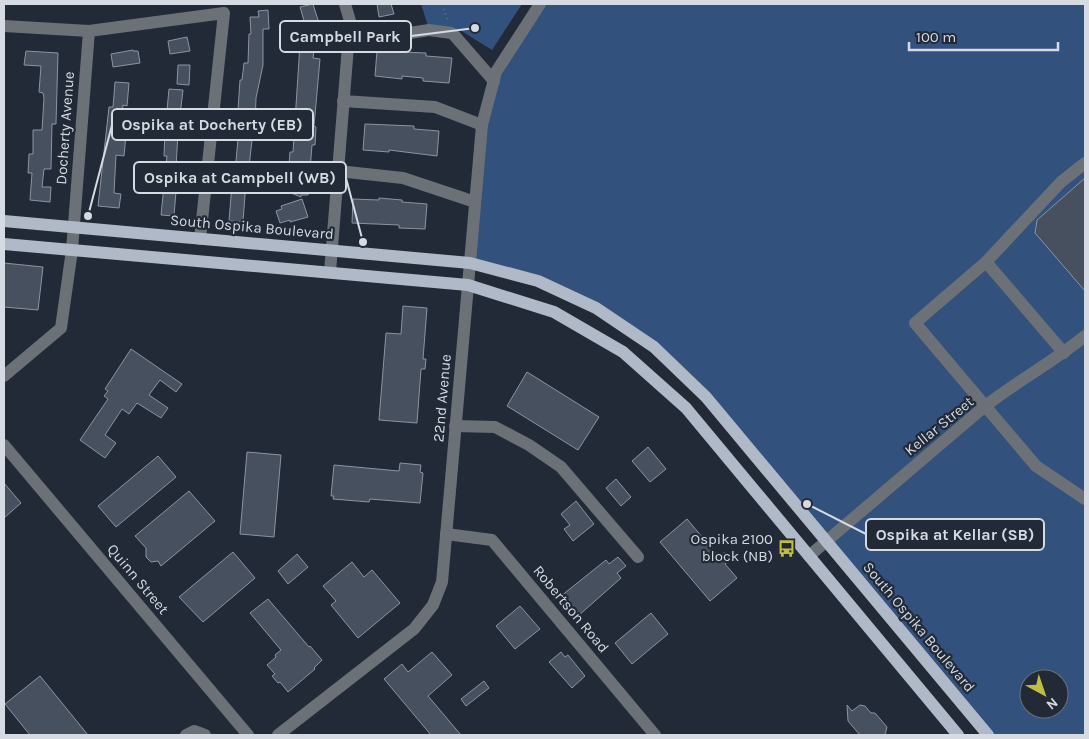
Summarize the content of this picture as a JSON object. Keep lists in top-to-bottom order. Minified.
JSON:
{"streets":{"main road":["South Ospika Boulevard"],"street":["Docherty Avenue","22nd Avenue","Kellar Street","Quinn Street","Robertson Road"]},"crossings":[["Docherty Avenue","South Ospika Boulevard"],["South Ospika Boulevard","22nd Avenue"],["South Ospika Boulevard","Kellar Street"],["22nd Avenue","Robertson Road"]],"places":{"other":["Campbell Park","Ospika at Docherty (EB)","Ospika at Campbell (WB)","Ospika at Kellar (SB)"],"bus stop":["Ospika 2100 block (NB)"]},"scale_bar":"100 m","north":"bottom right"}
